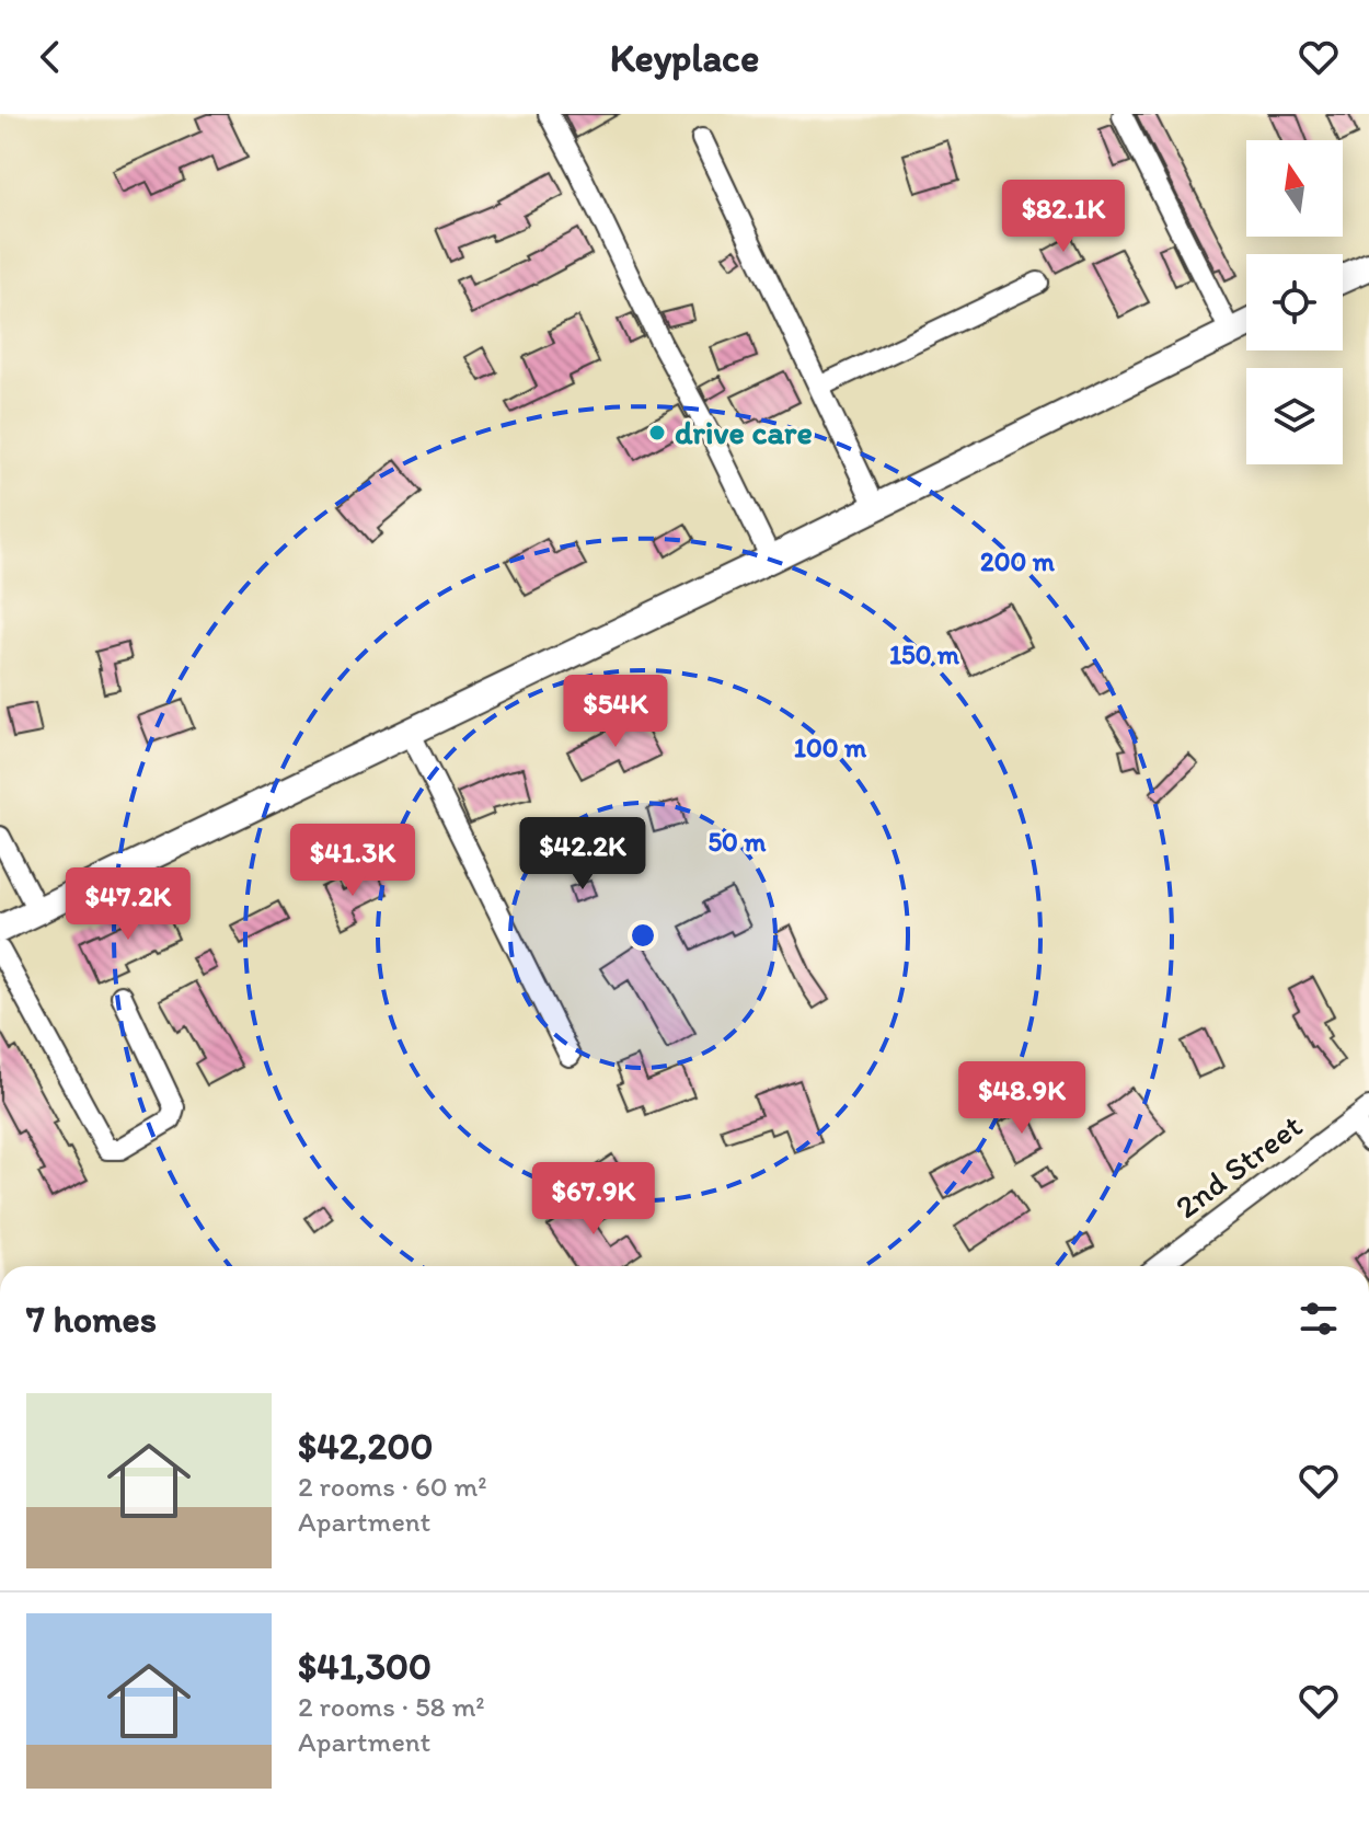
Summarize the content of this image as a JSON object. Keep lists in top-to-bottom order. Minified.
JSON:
{"streets":{"street":["2nd Street"]},"places":["drive care"],"north":"top","page":{"header":"Keyplace","price":["$82.1K","$54K","$42.2K","$41.3K","$47.2K","$48.9K","$67.9K"],"heading":"7 homes","list":[{"name":"$42,200","note":"2 rooms · 60 m² · Apartment"},{"name":"$41,300","note":"2 rooms · 58 m² · Apartment"}]},"rings":["200 m","150 m","100 m","50 m"]}
